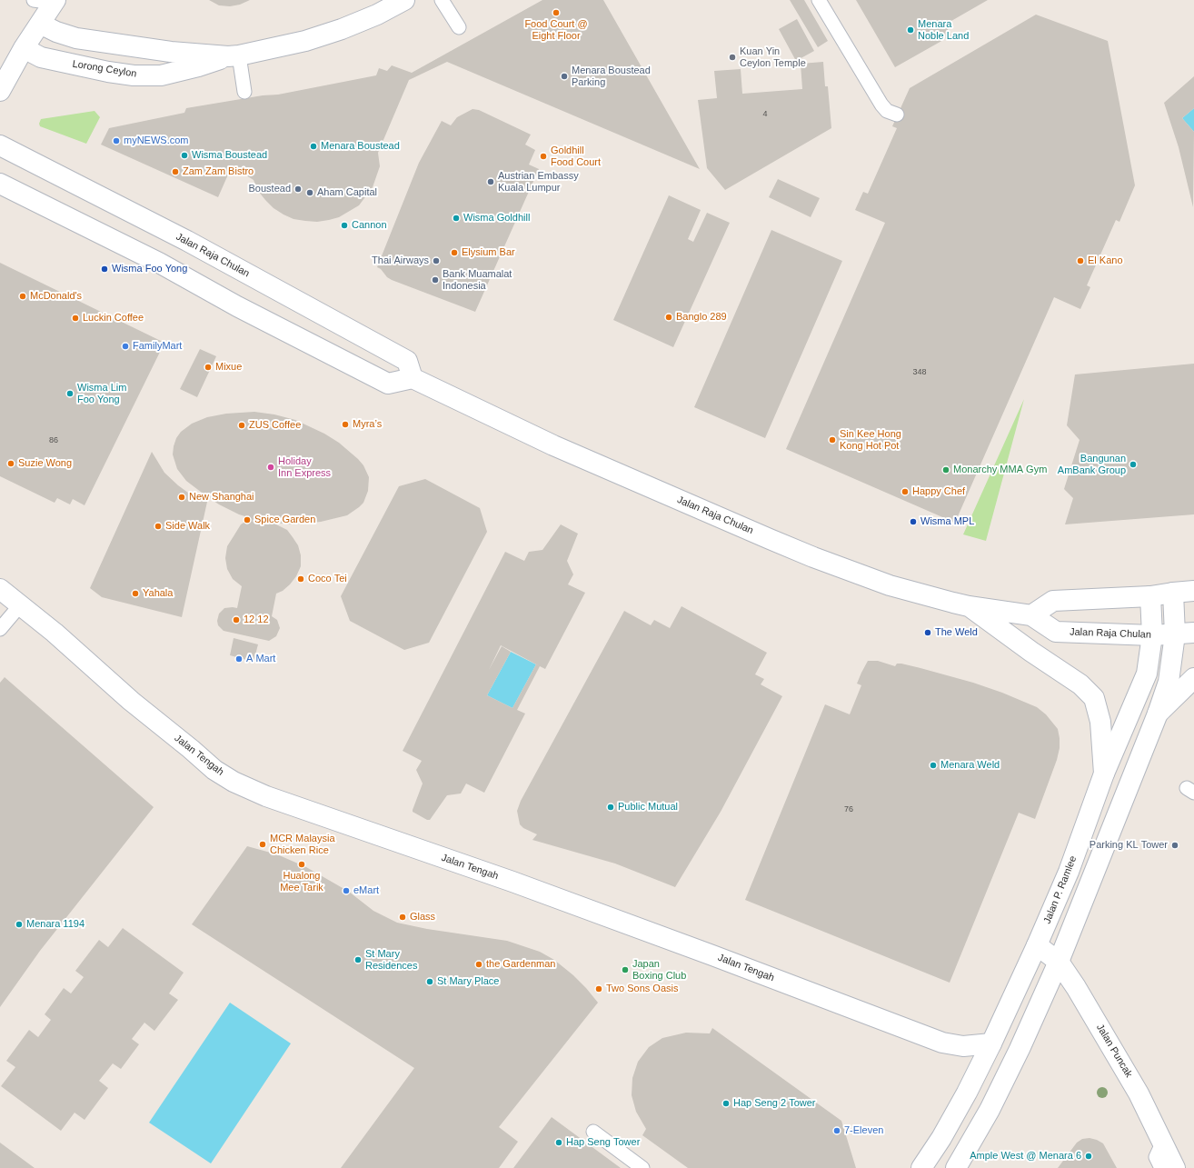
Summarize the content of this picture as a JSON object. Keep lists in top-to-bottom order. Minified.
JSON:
{"streets":{"street":["Lorong Ceylon","Jalan Raja Chulan","Jalan Tengah","Jalan P. Ramlee","Jalan Puncak"]},"crossings":[["Jalan Raja Chulan","Jalan P. Ramlee"],["Jalan Tengah","Jalan P. Ramlee"],["Jalan P. Ramlee","Jalan Puncak"]],"places":["Food Court @ Eight Floor","Menara Noble Land","Kuan Yin Ceylon Temple","Menara Boustead Parking","myNEWS.com","Menara Boustead","Wisma Boustead","Goldhill Food Court","Zam Zam Bistro","Austrian Embassy Kuala Lumpur","Boustead","Aham Capital","Wisma Goldhill","Cannon","Elysium Bar","Thai Airways","El Kano","Wisma Foo Yong","Bank Muamalat Indonesia","McDonald's","Banglo 289","Luckin Coffee","FamilyMart","Mixue","Wisma Lim Foo Yong","Myra’s","ZUS Coffee","Sin Kee Hong Kong Hot Pot","Suzie Wong","Bangunan AmBank Group","Holiday Inn Express","Monarchy MMA Gym","Happy Chef","New Shanghai","Spice Garden","Wisma MPL","Side Walk","Coco Tei","Yahala","12 12","The Weld","A Mart","Menara Weld","Public Mutual","MCR Malaysia Chicken Rice","Parking KL Tower","Hualong Mee Tarik","eMart","Glass","Menara 1194","St Mary Residences","the Gardenman","Japan Boxing Club","St Mary Place","Two Sons Oasis","Hap Seng 2 Tower","7-Eleven","Hap Seng Tower","Ample West @ Menara 6"],"house_numbers":["4","348","86","76"]}
